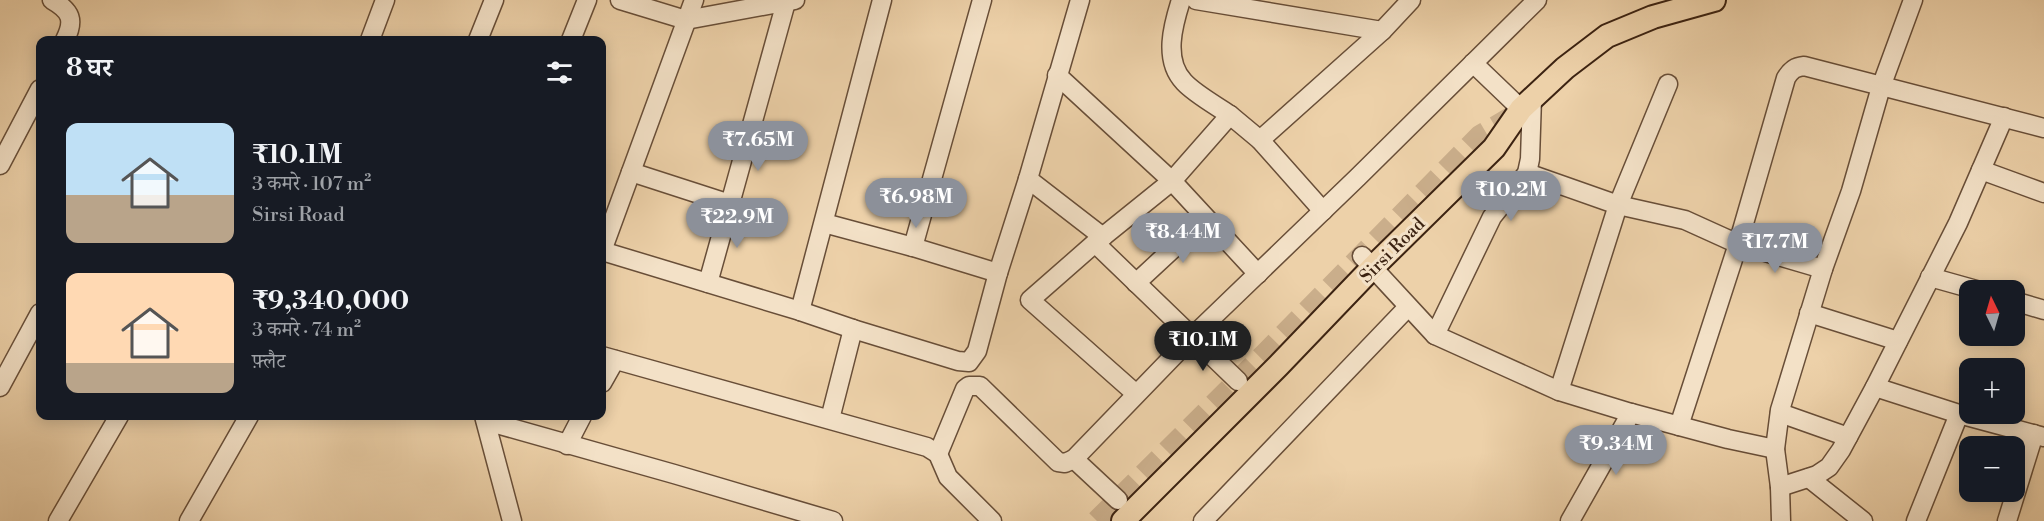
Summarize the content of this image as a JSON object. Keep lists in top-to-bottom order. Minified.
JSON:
{"streets":{"main road":["Sirsi Road"]},"north":"top","page":{"heading":"8 घर","list":[{"name":"₹10.1M","note":"3 कमरे · 107 m² · Sirsi Road"},{"name":"₹9,340,000","note":"3 कमरे · 74 m² · फ़्लैट"}],"price":["₹7.65M","₹10.2M","₹6.98M","₹22.9M","₹8.44M","₹17.7M","₹10.1M","₹9.34M"],"map_buttons":["+","−"]}}
